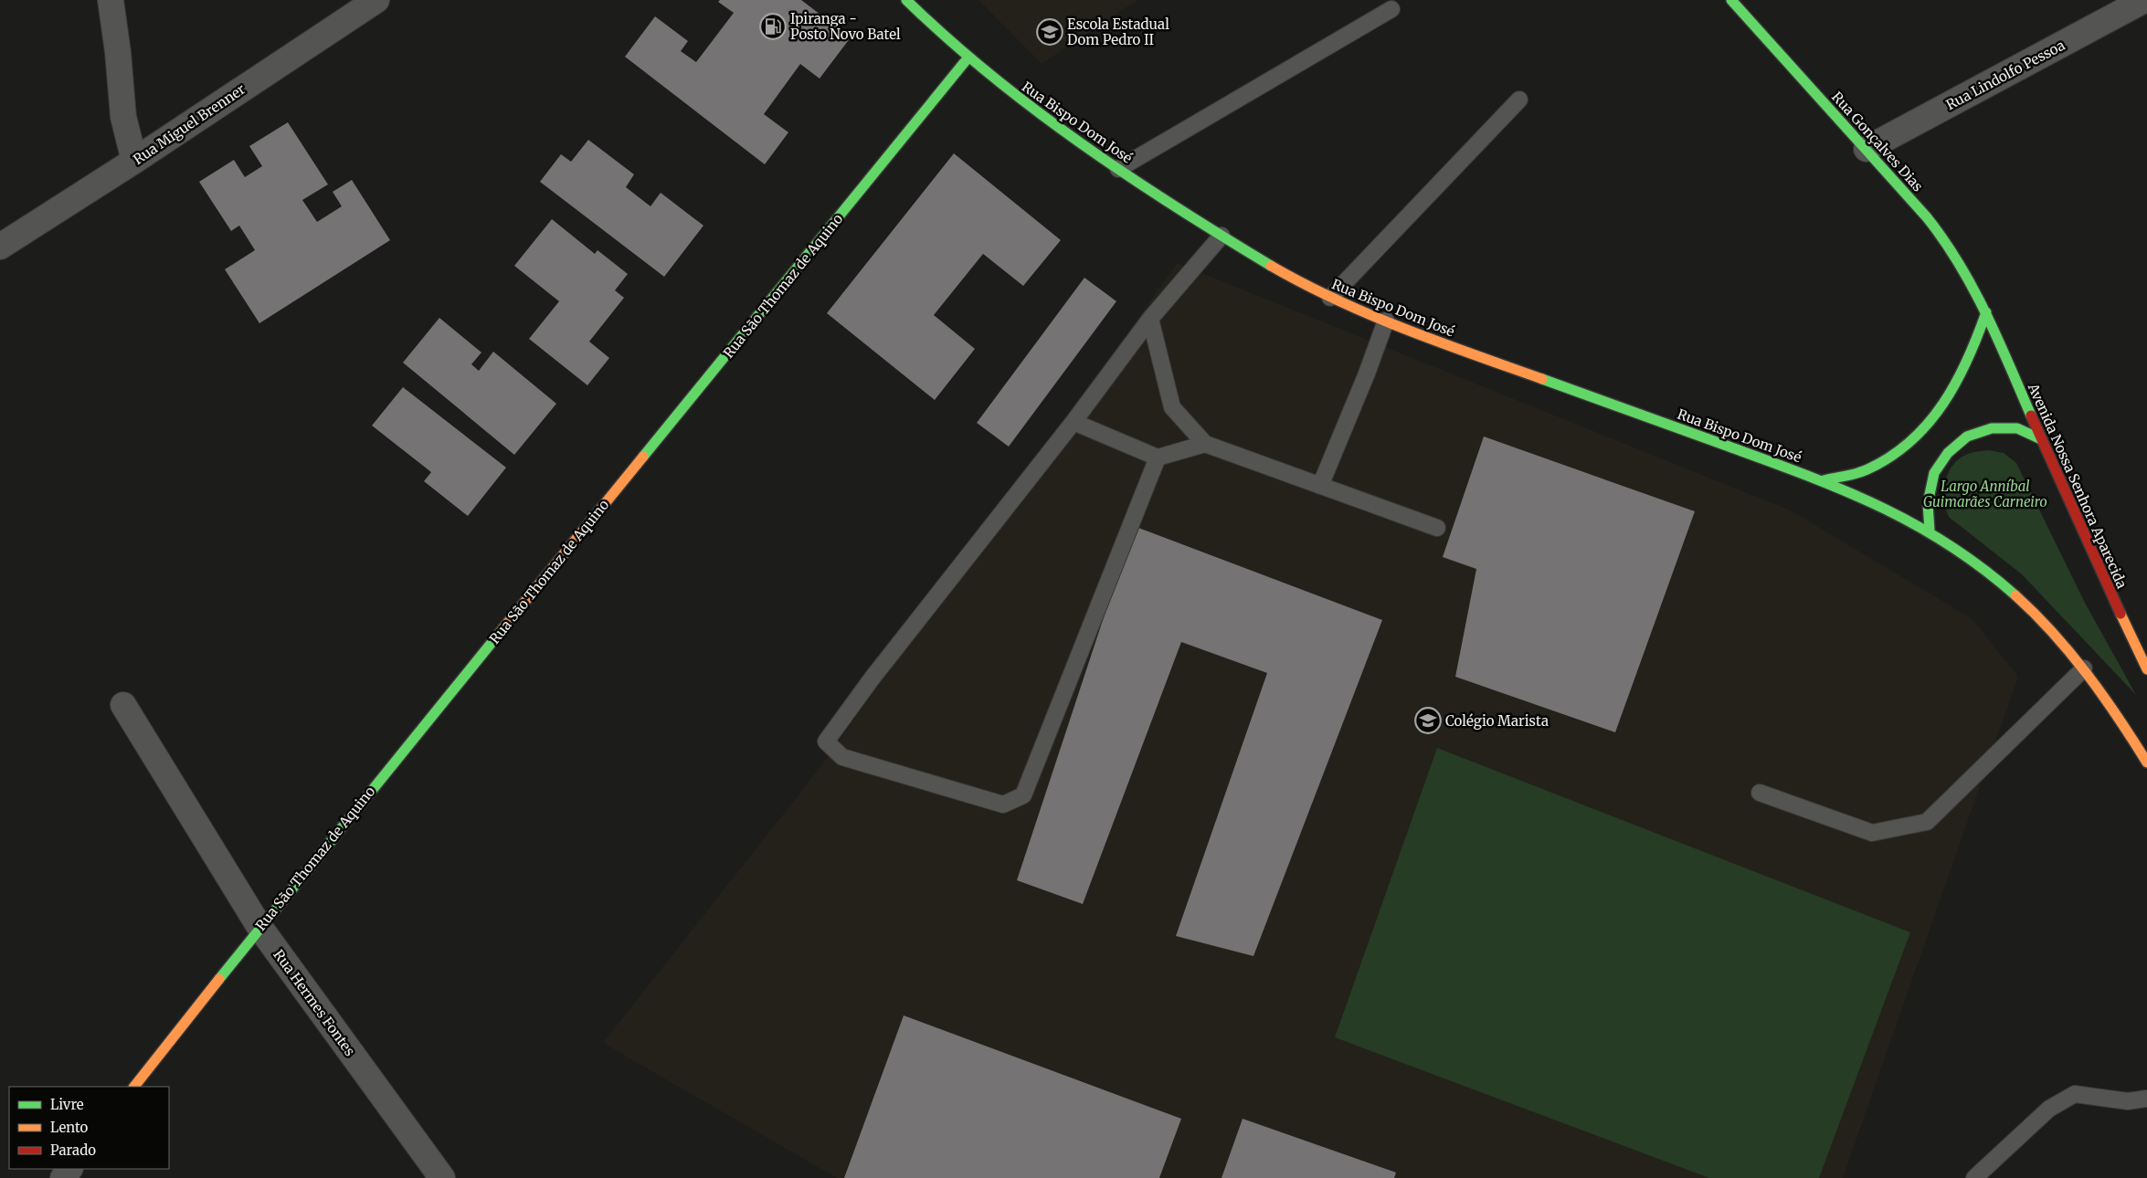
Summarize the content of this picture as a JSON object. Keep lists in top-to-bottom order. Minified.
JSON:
{"streets":{"main road":["Rua Bispo Dom José","Rua Gonçalves Dias","Rua São Thomaz de Aquino","Avenida Nossa Senhora Aparecida"],"street":["Rua Lindolfo Pessoa","Rua Miguel Brenner","Rua Hermes Fontes"]},"crossings":[["Rua Lindolfo Pessoa","Rua Gonçalves Dias"],["Rua Bispo Dom José","Rua São Thomaz de Aquino"],["Rua Gonçalves Dias","Avenida Nossa Senhora Aparecida"],["Rua São Thomaz de Aquino","Rua Hermes Fontes"]],"parks":["Largo Anníbal Guimarães Carneiro"],"places":{"fuel station":["Ipiranga - Posto Novo Batel"],"school or university":["Escola Estadual Dom Pedro II","Colégio Marista"]},"legend":["Livre","Lento","Parado"]}
